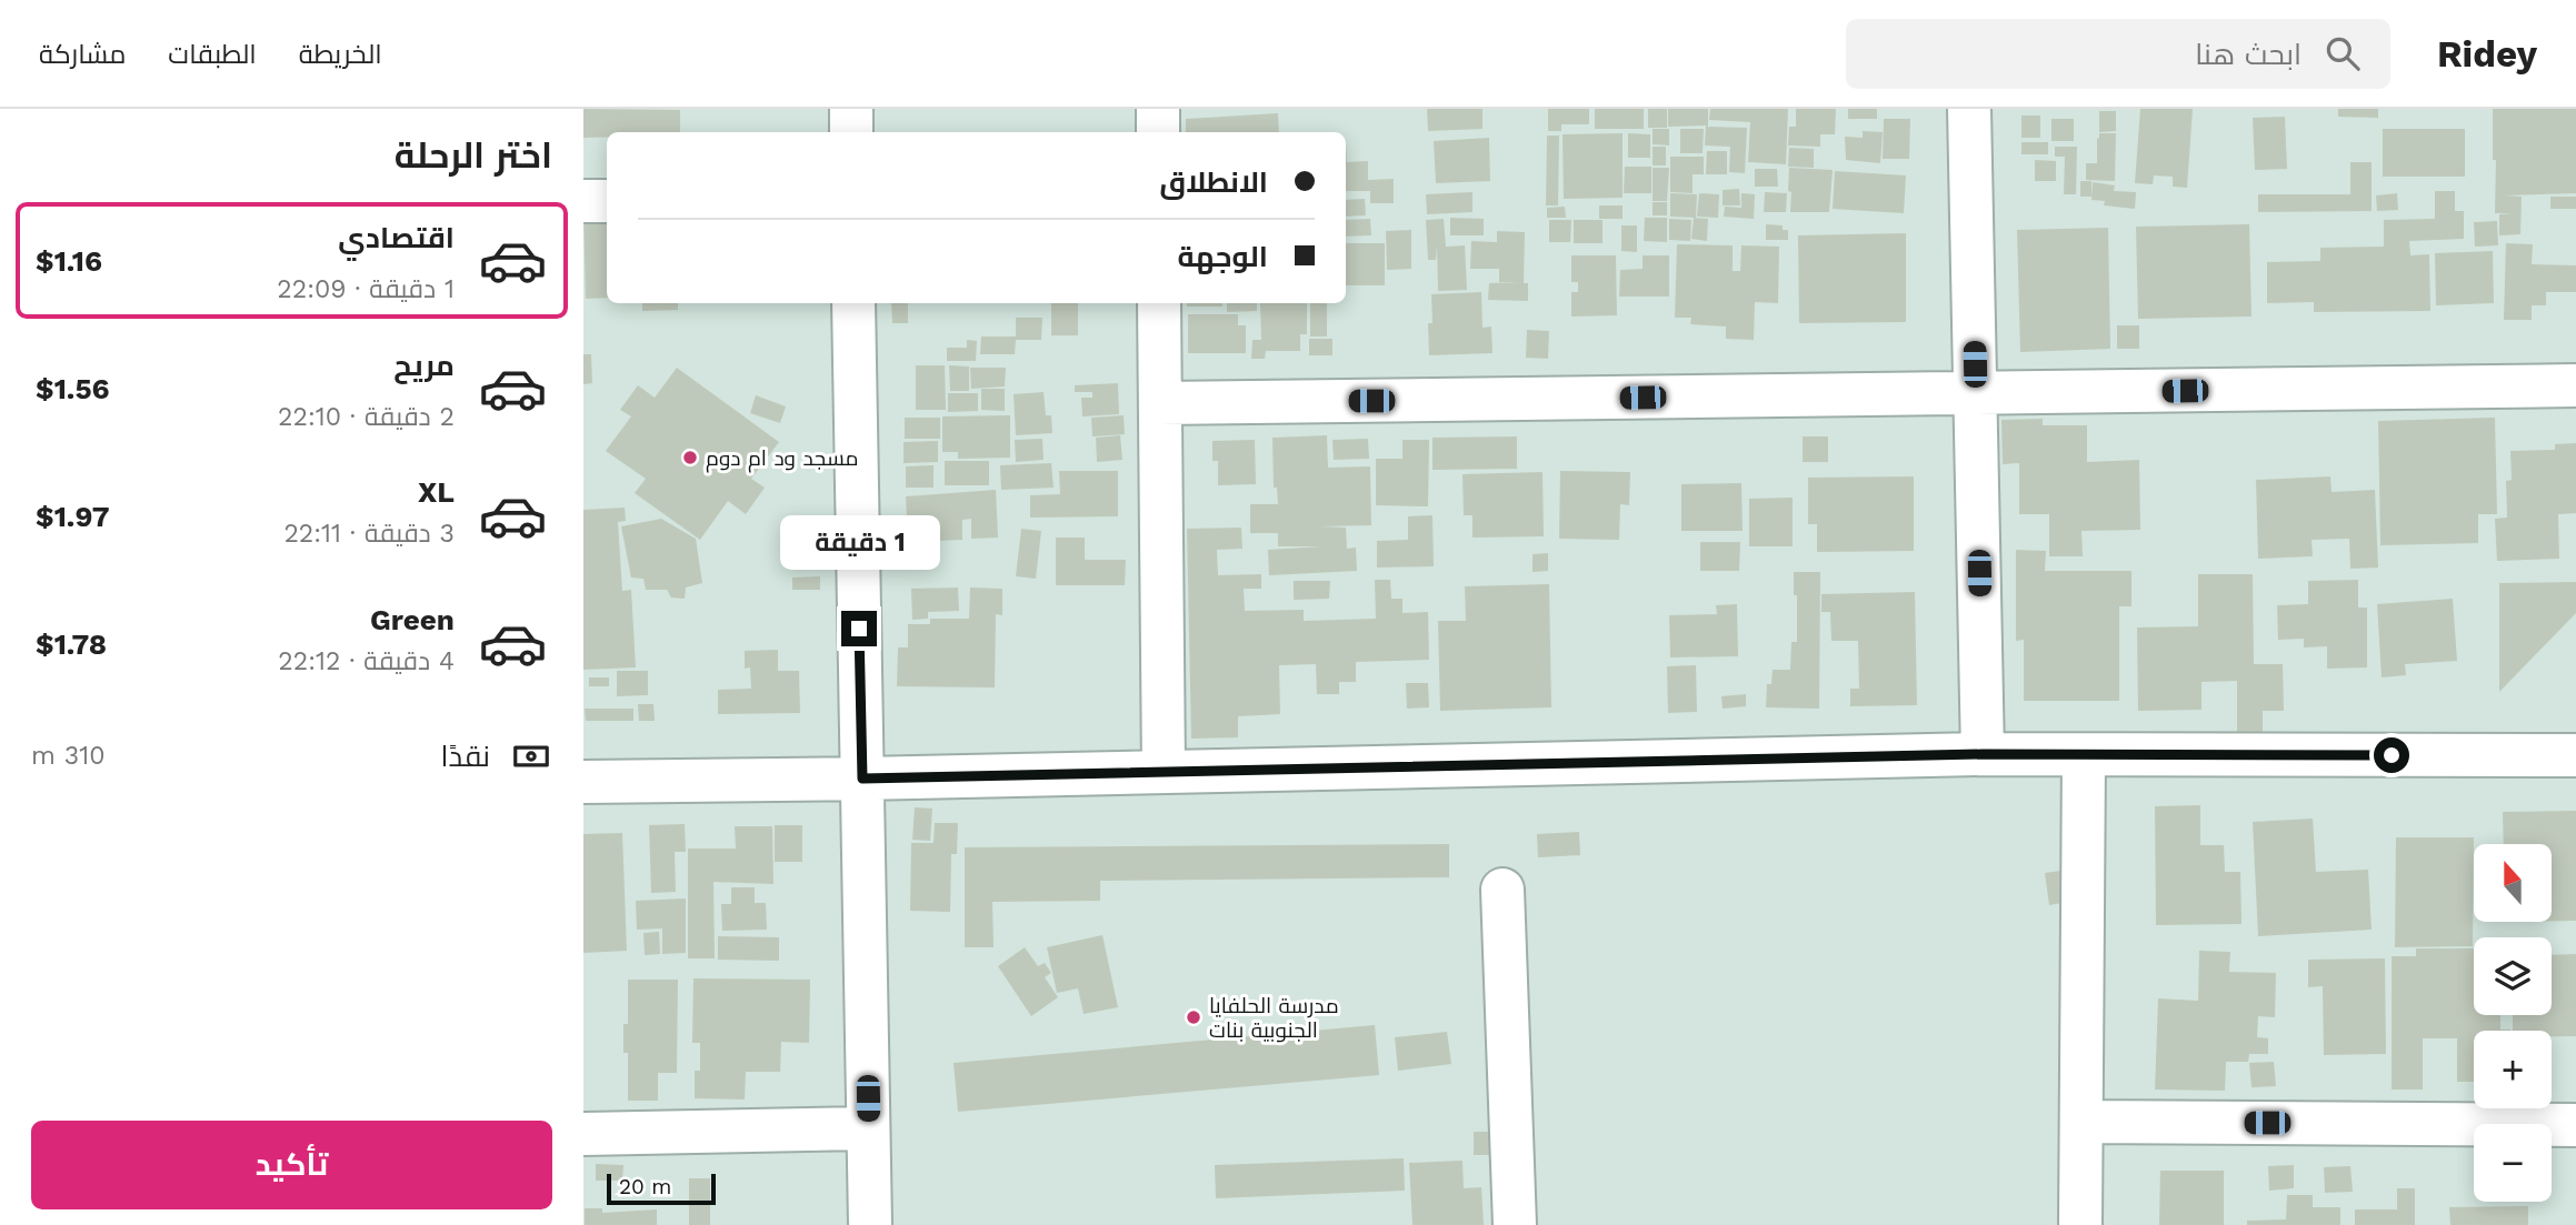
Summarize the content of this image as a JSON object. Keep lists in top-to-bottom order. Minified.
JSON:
{"places":["مسجد ود ام دوم","مدرسة الحلفايا الجنوبية بنات"],"scale_bar":"20 m","north":"top","page":{"header":"Ridey","search":"ابحث هنا","nav":["الخريطة","الطبقات","مشاركة"],"heading":"اختر الرحلة","banner":["الانطلاق","الوجهة"],"list":[{"name":"اقتصادي","note":"1 دقيقة · 22:09","value":"$1.16"},{"name":"مريح","note":"2 دقيقة · 22:10","value":"$1.56"},{"name":"XL","note":"3 دقيقة · 22:11","value":"$1.97"},{"name":"Green","note":"4 دقيقة · 22:12","value":"$1.78"}],"bubble":"1 دقيقة","pay":["نقدًا","310 m"],"map_buttons":["+","−"],"buttons":"تأكيد","scale":"20 m"}}
